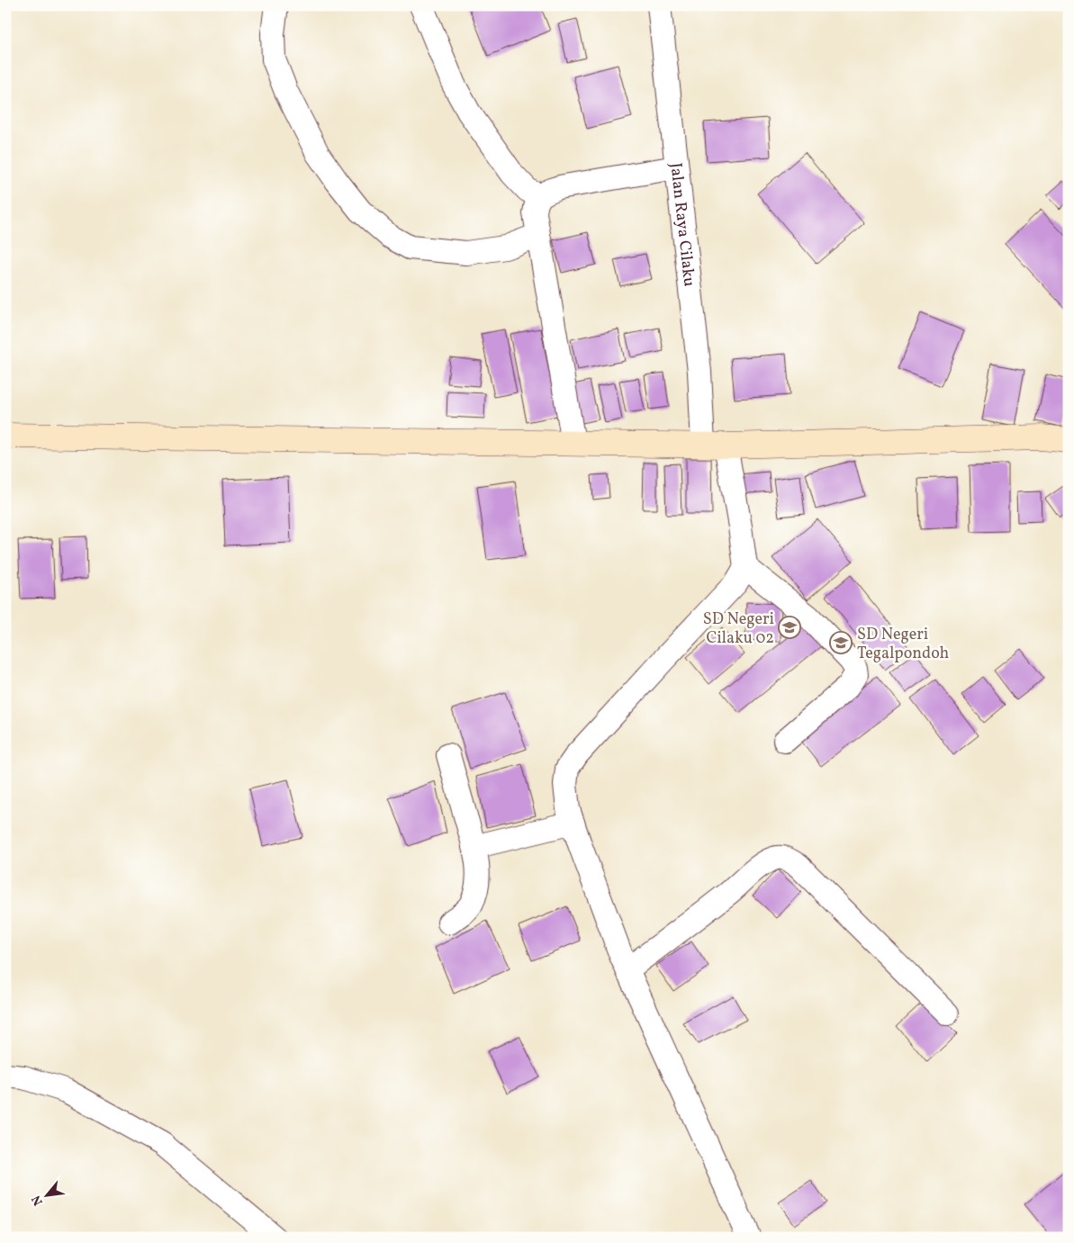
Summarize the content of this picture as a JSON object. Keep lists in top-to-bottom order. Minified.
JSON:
{"streets":{"street":["Jalan Raya Cilaku"]},"places":{"school or university":["SD Negeri Cilaku 02","SD Negeri Tegalpondoh"]},"north":"bottom left"}
